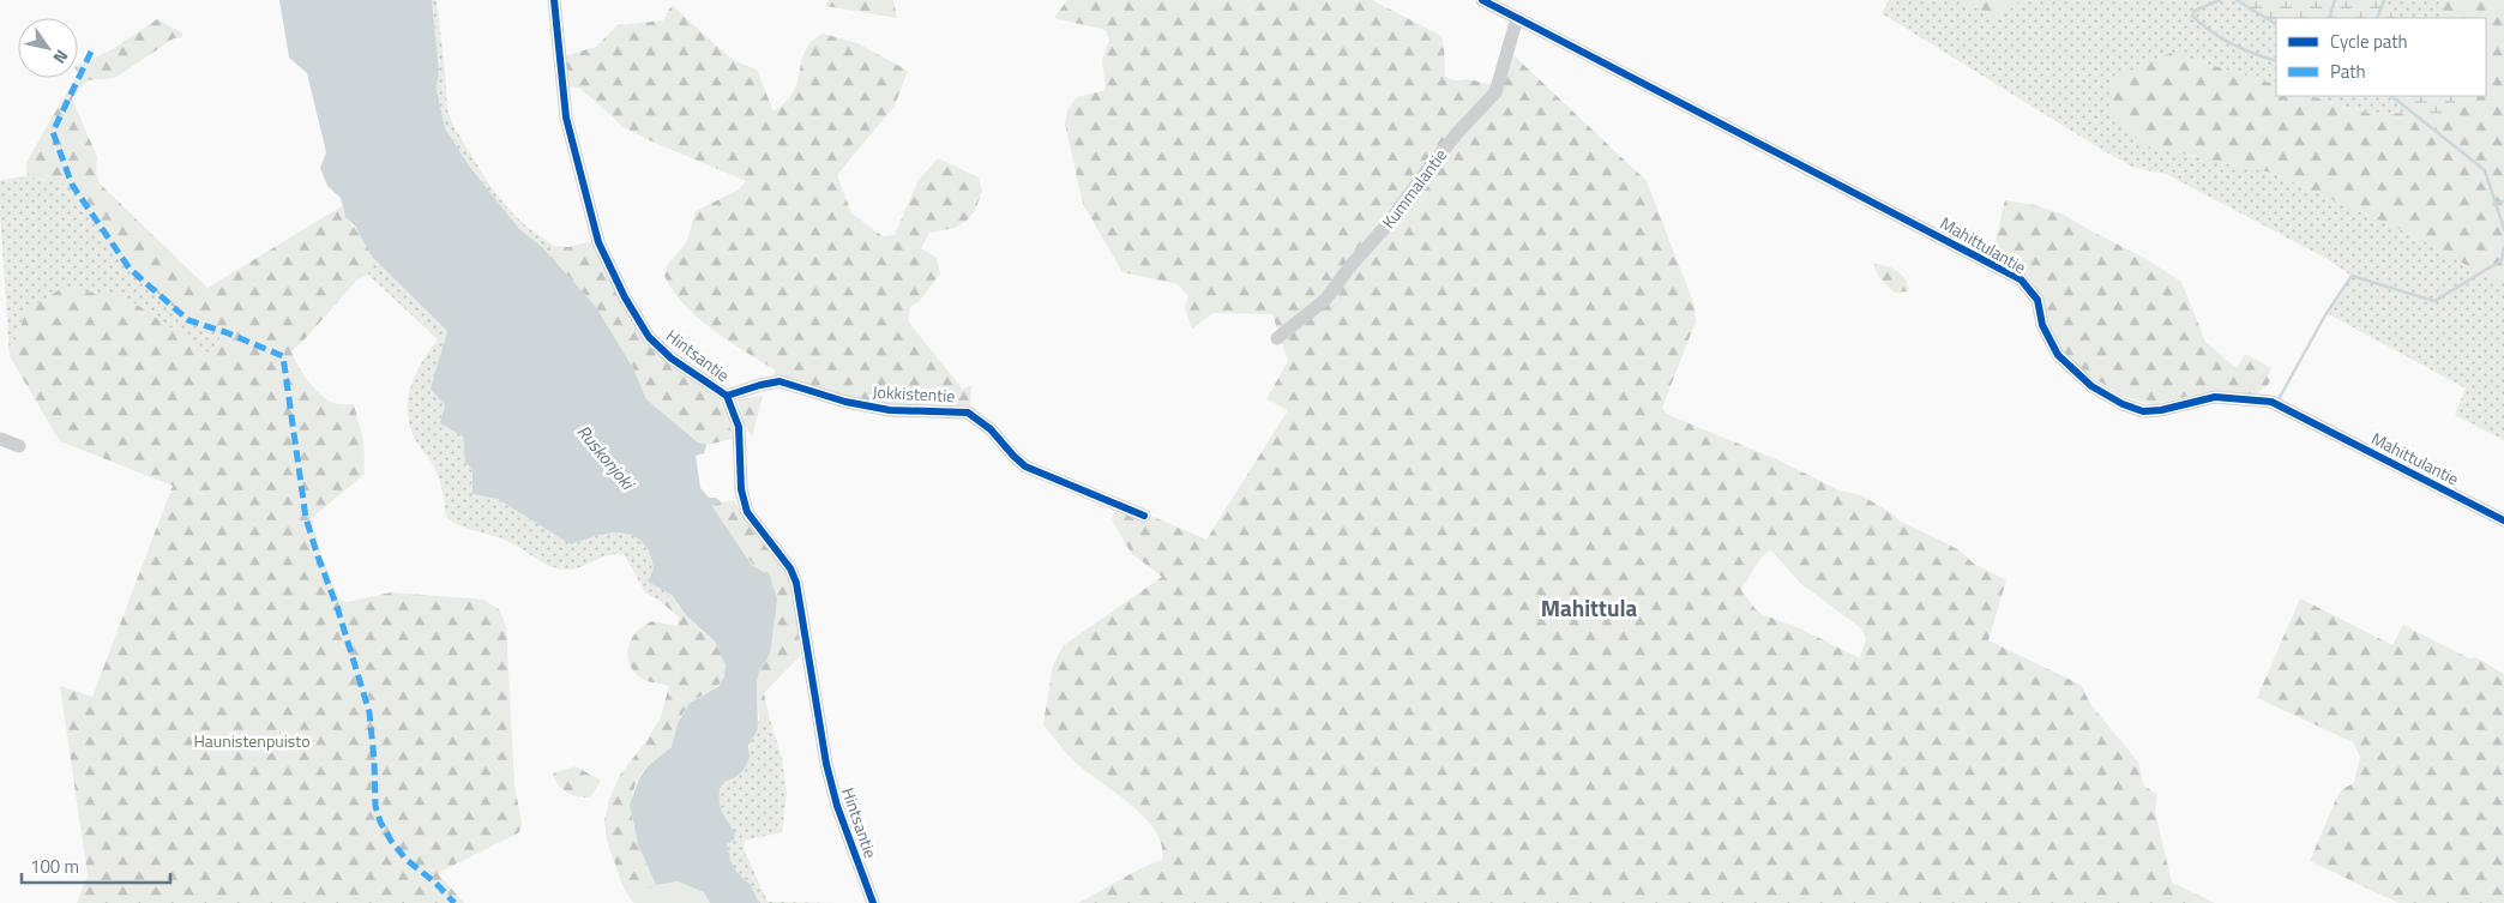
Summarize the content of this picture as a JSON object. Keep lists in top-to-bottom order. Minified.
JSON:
{"streets":{"street":["Kummalantie","Mahittulantie","Hintsantie","Jokkistentie"]},"crossings":[["Kummalantie","Mahittulantie"],["Hintsantie","Jokkistentie"]],"districts":["Mahittula"],"water":["Ruskonjoki"],"parks":["Haunistenpuisto"],"legend":["Cycle path","Path"],"scale_bar":"100 m","north":"bottom right"}
